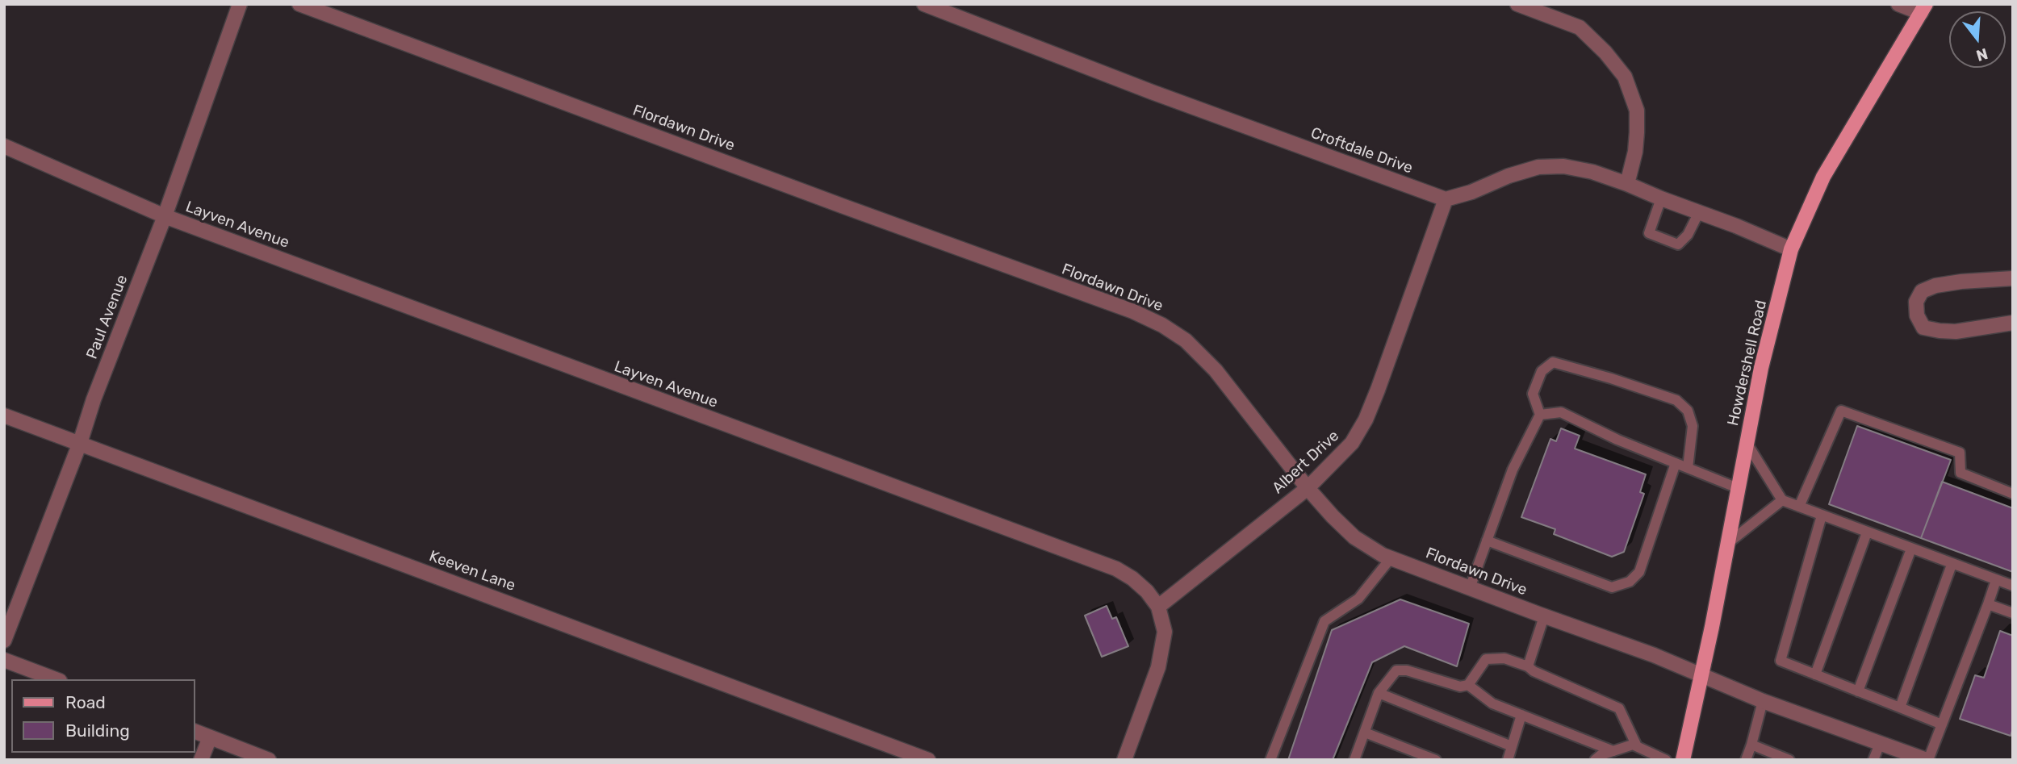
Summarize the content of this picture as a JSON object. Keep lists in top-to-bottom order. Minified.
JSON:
{"streets":{"main road":["Howdershell Road"],"street":["Flordawn Drive","Croftdale Drive","Layven Avenue","Paul Avenue","Albert Drive","Keeven Lane"]},"crossings":[["Flordawn Drive","Howdershell Road"],["Flordawn Drive","Albert Drive"],["Croftdale Drive","Albert Drive"],["Layven Avenue","Paul Avenue"],["Layven Avenue","Albert Drive"],["Paul Avenue","Keeven Lane"]],"legend":["Road","Building"],"north":"bottom"}
